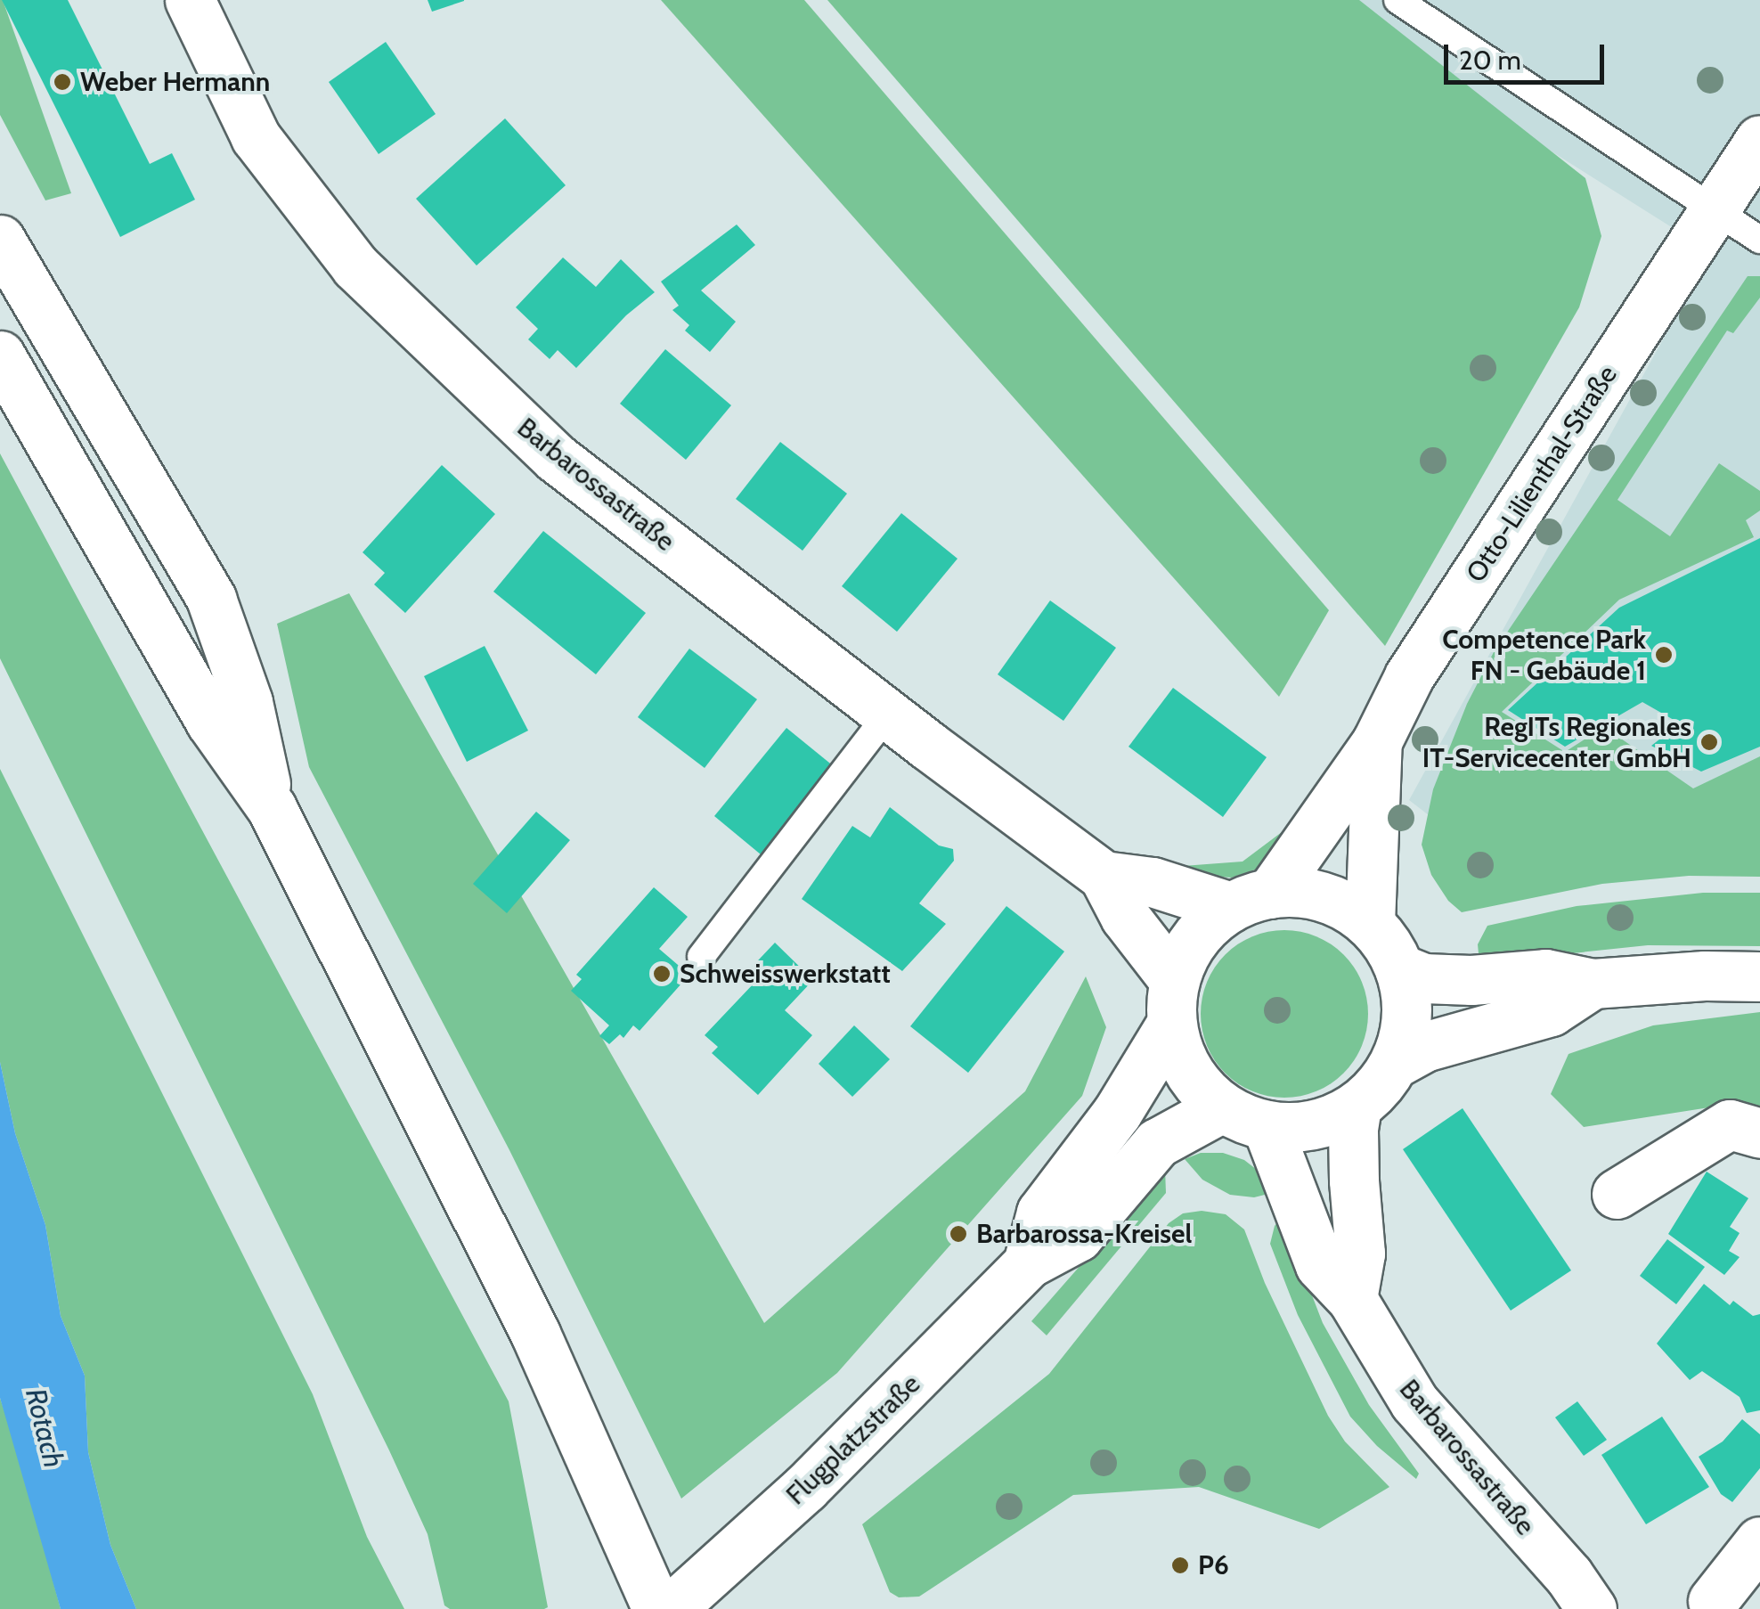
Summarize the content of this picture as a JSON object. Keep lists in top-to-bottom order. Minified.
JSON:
{"streets":{"street":["Otto-Lilienthal-Straße","Barbarossastraße","Flugplatzstraße"]},"crossings":[["Otto-Lilienthal-Straße","Barbarossastraße"],["Otto-Lilienthal-Straße","Flugplatzstraße"],["Barbarossastraße","Flugplatzstraße"]],"water":["Rotach"],"places":["Weber Hermann","Competence Park FN - Gebäude 1","RegITs Regionales IT-Servicecenter GmbH","Schweisswerkstatt","Barbarossa-Kreisel","P6"],"scale_bar":"20 m"}
